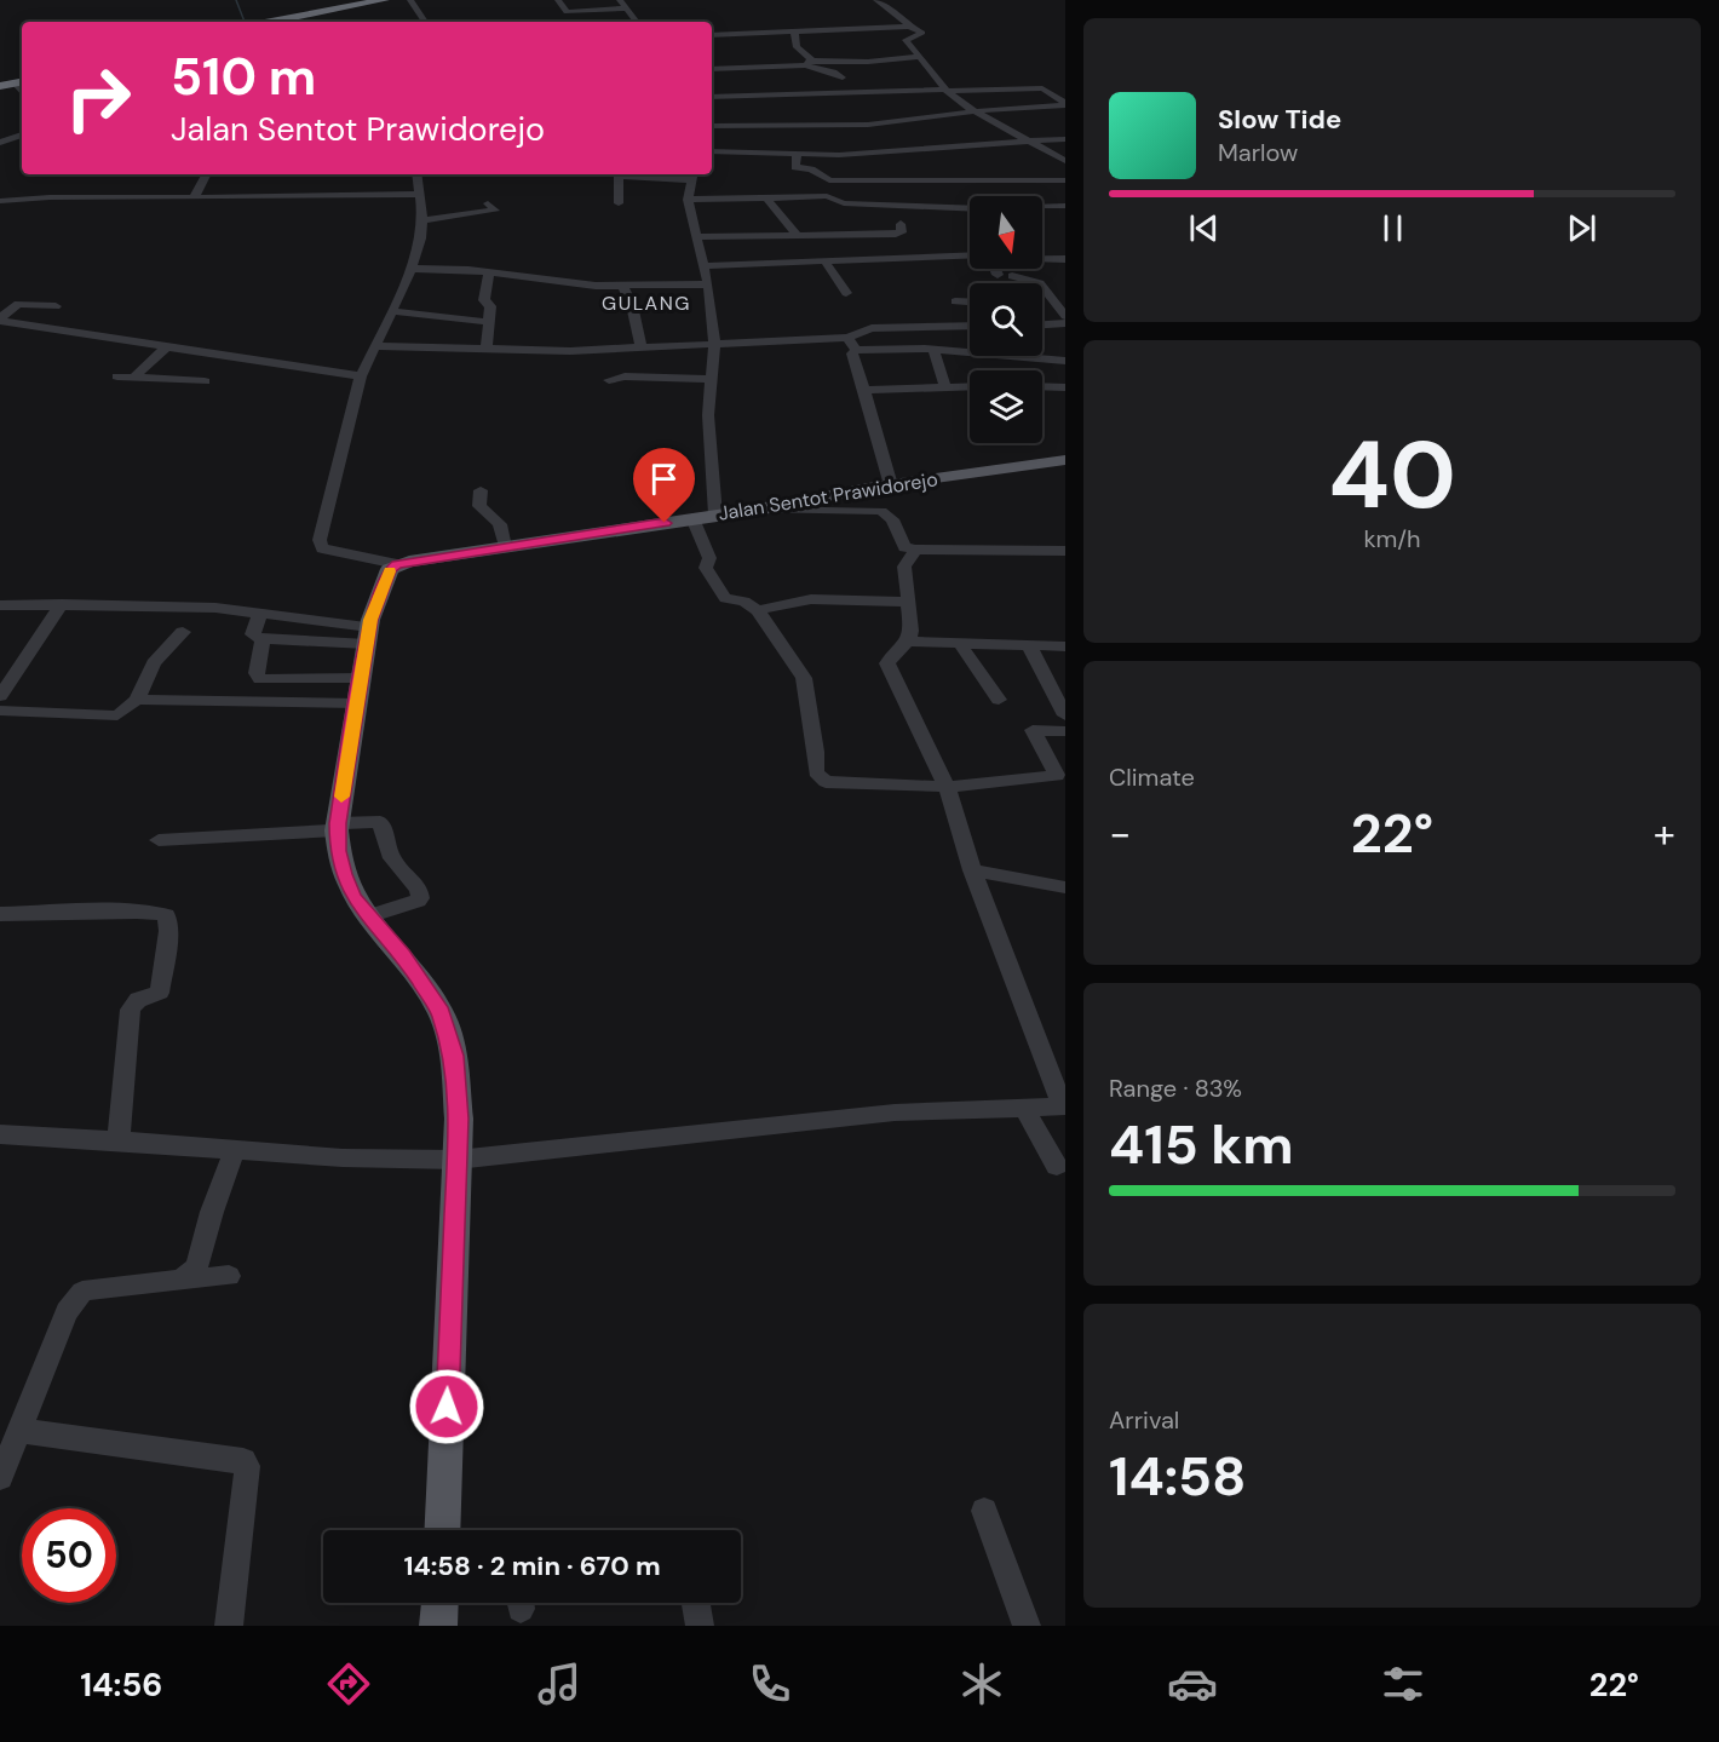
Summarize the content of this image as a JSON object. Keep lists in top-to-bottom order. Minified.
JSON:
{"streets":{"main road":["Jalan Sentot Prawidorejo"]},"districts":["GULANG"],"north":"bottom","page":{"turn":["510 m","Jalan Sentot Prawidorejo"],"song":["Slow Tide","Marlow"],"tile":[["40","km/h"],"Climate",["Range · 83%","415 km"],["Arrival","14:58"]],"heat":["−","22°","+"],"limit":"50","trip":"14:58 · 2 min · 670 m","tabs":["14:56","22°"]}}
